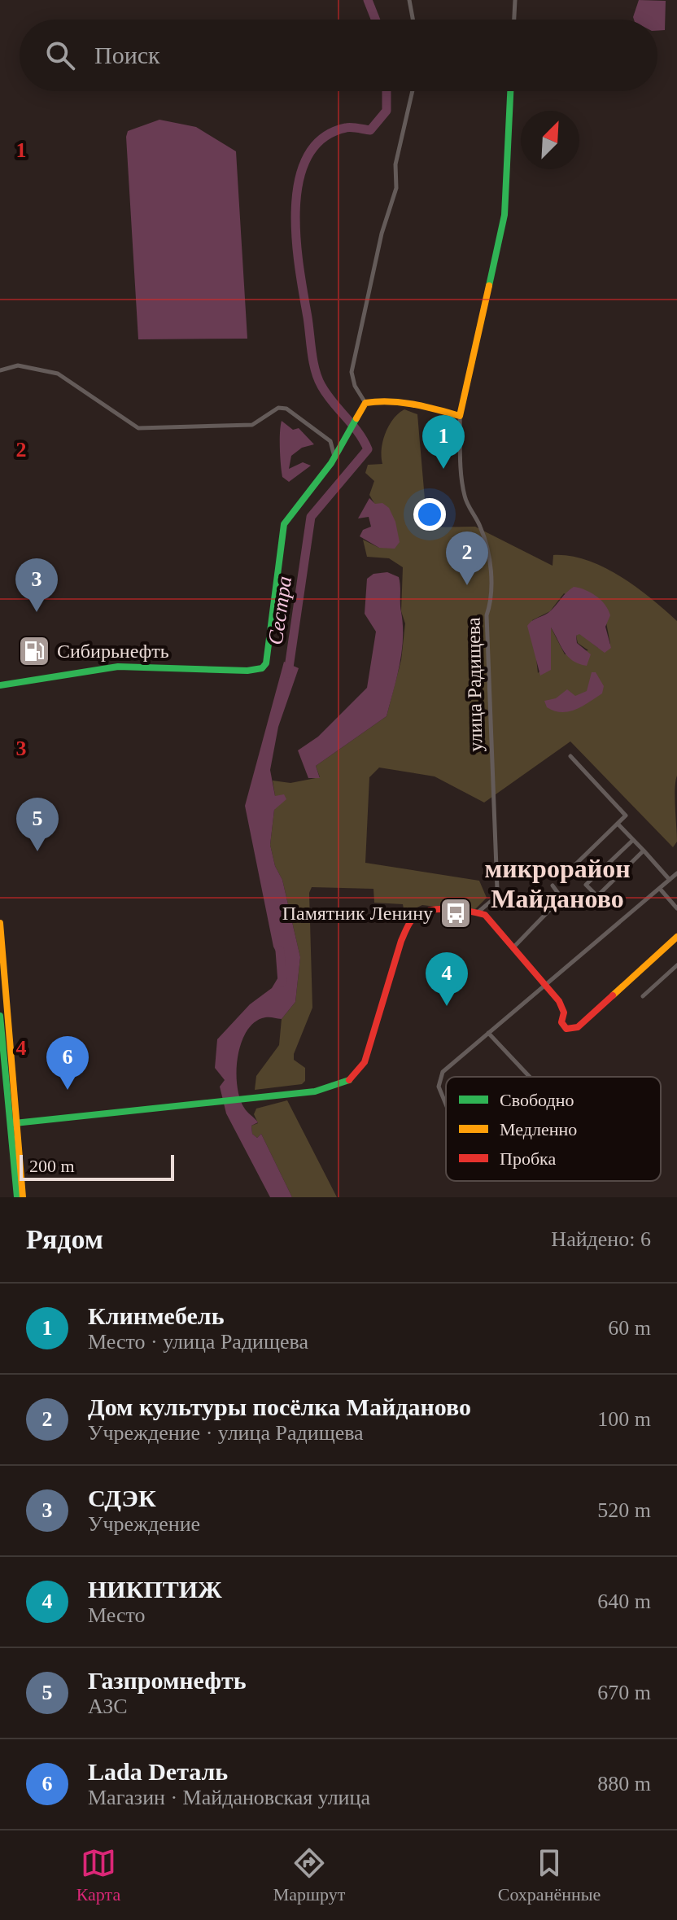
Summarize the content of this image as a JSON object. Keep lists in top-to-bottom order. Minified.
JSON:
{"streets":{"street":["улица Радищева"]},"districts":["микрорайон Майданово"],"water":["Сестра"],"places":{"fuel station":["Сибирьнефть"],"bus stop":["Памятник Ленину"]},"legend":["Свободно","Медленно","Пробка"],"scale_bar":"200 m","north":"top right","page":{"search":"Поиск","pins":["1","2","3","5","4","6"],"scale":"200 m","heading":["Рядом","Найдено: 6"],"list":[{"mark":"1","name":"Клинмебель","note":"Место · улица Радищева","value":"60 m"},{"mark":"2","name":"Дом культуры посёлка Майданово","note":"Учреждение · улица Радищева","value":"100 m"},{"mark":"3","name":"СДЭК","note":"Учреждение","value":"520 m"},{"mark":"4","name":"НИКПТИЖ","note":"Место","value":"640 m"},{"mark":"5","name":"Газпромнефть","note":"АЗС","value":"670 m"},{"mark":"6","name":"Lada Dеталь","note":"Магазин · Майдановская улица","value":"880 m"}],"nav":["Карта","Маршрут","Сохранённые"]},"grid":{"rows":["1","2","3","4"]}}
